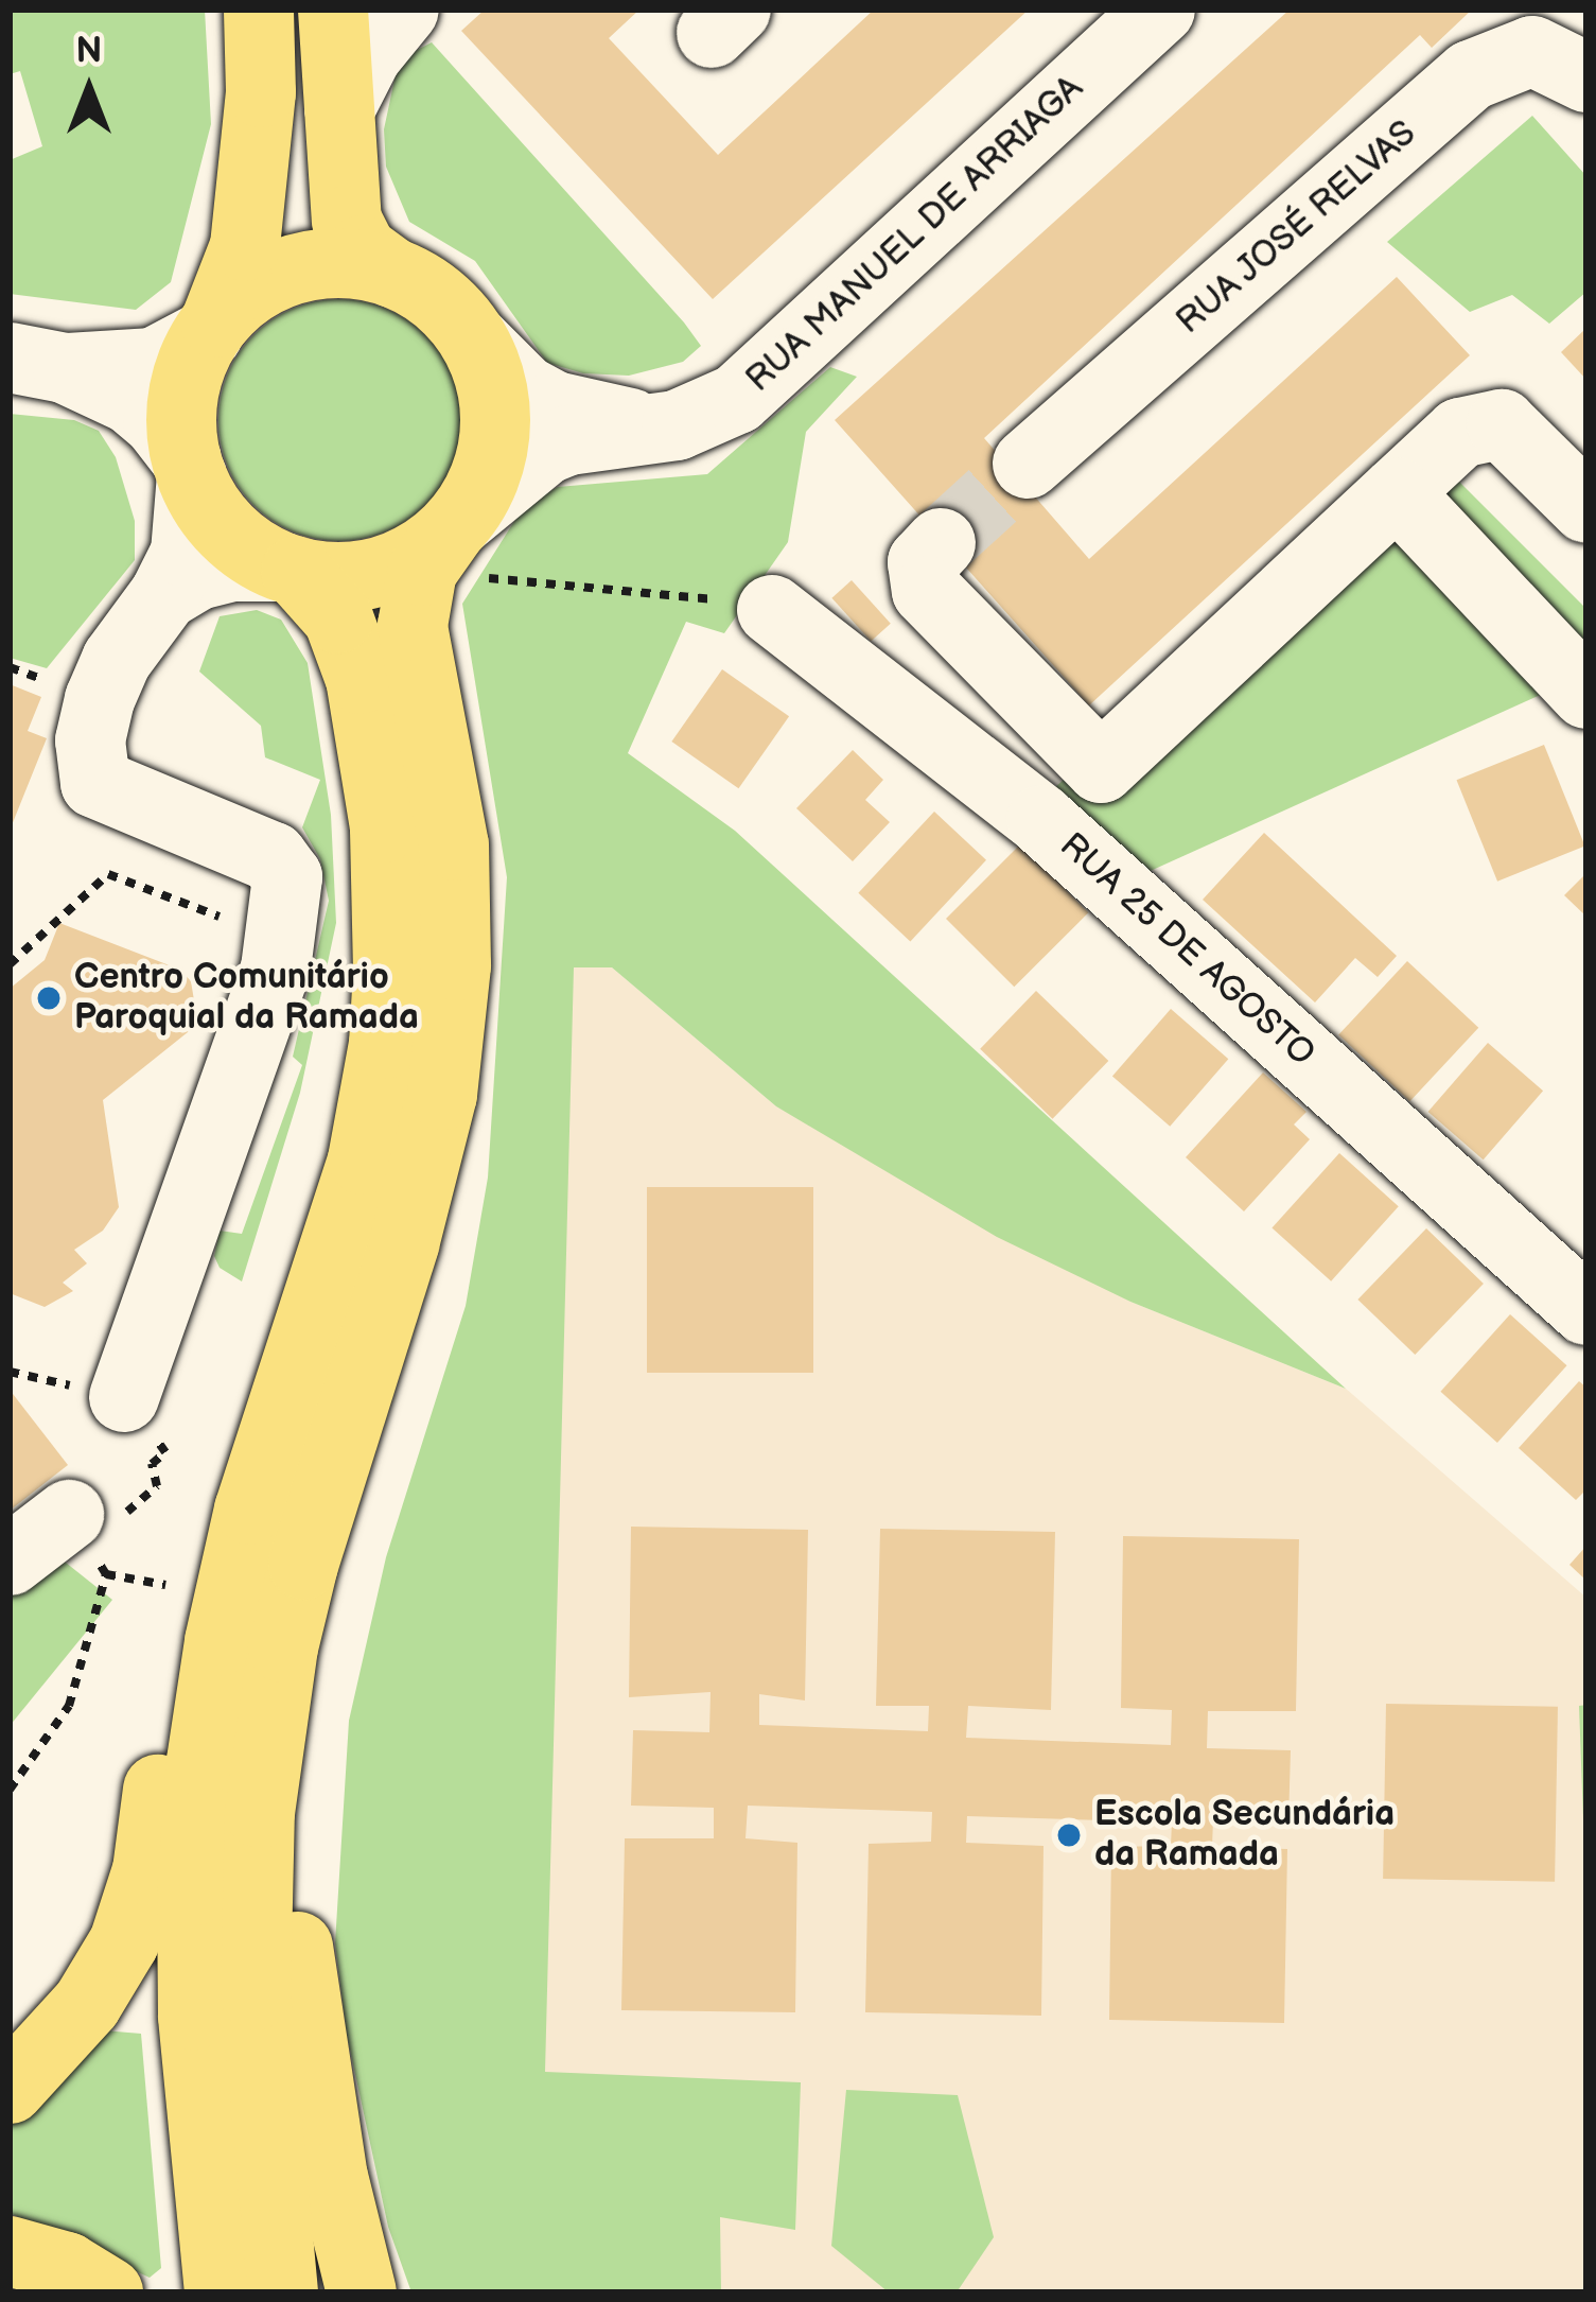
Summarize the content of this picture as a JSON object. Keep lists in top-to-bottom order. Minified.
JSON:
{"streets":{"street":["RUA JOSÉ RELVAS","RUA MANUEL DE ARRIAGA","RUA 25 DE AGOSTO"]},"places":["Centro Comunitário Paroquial da Ramada","Escola Secundária da Ramada"],"north":"top"}
